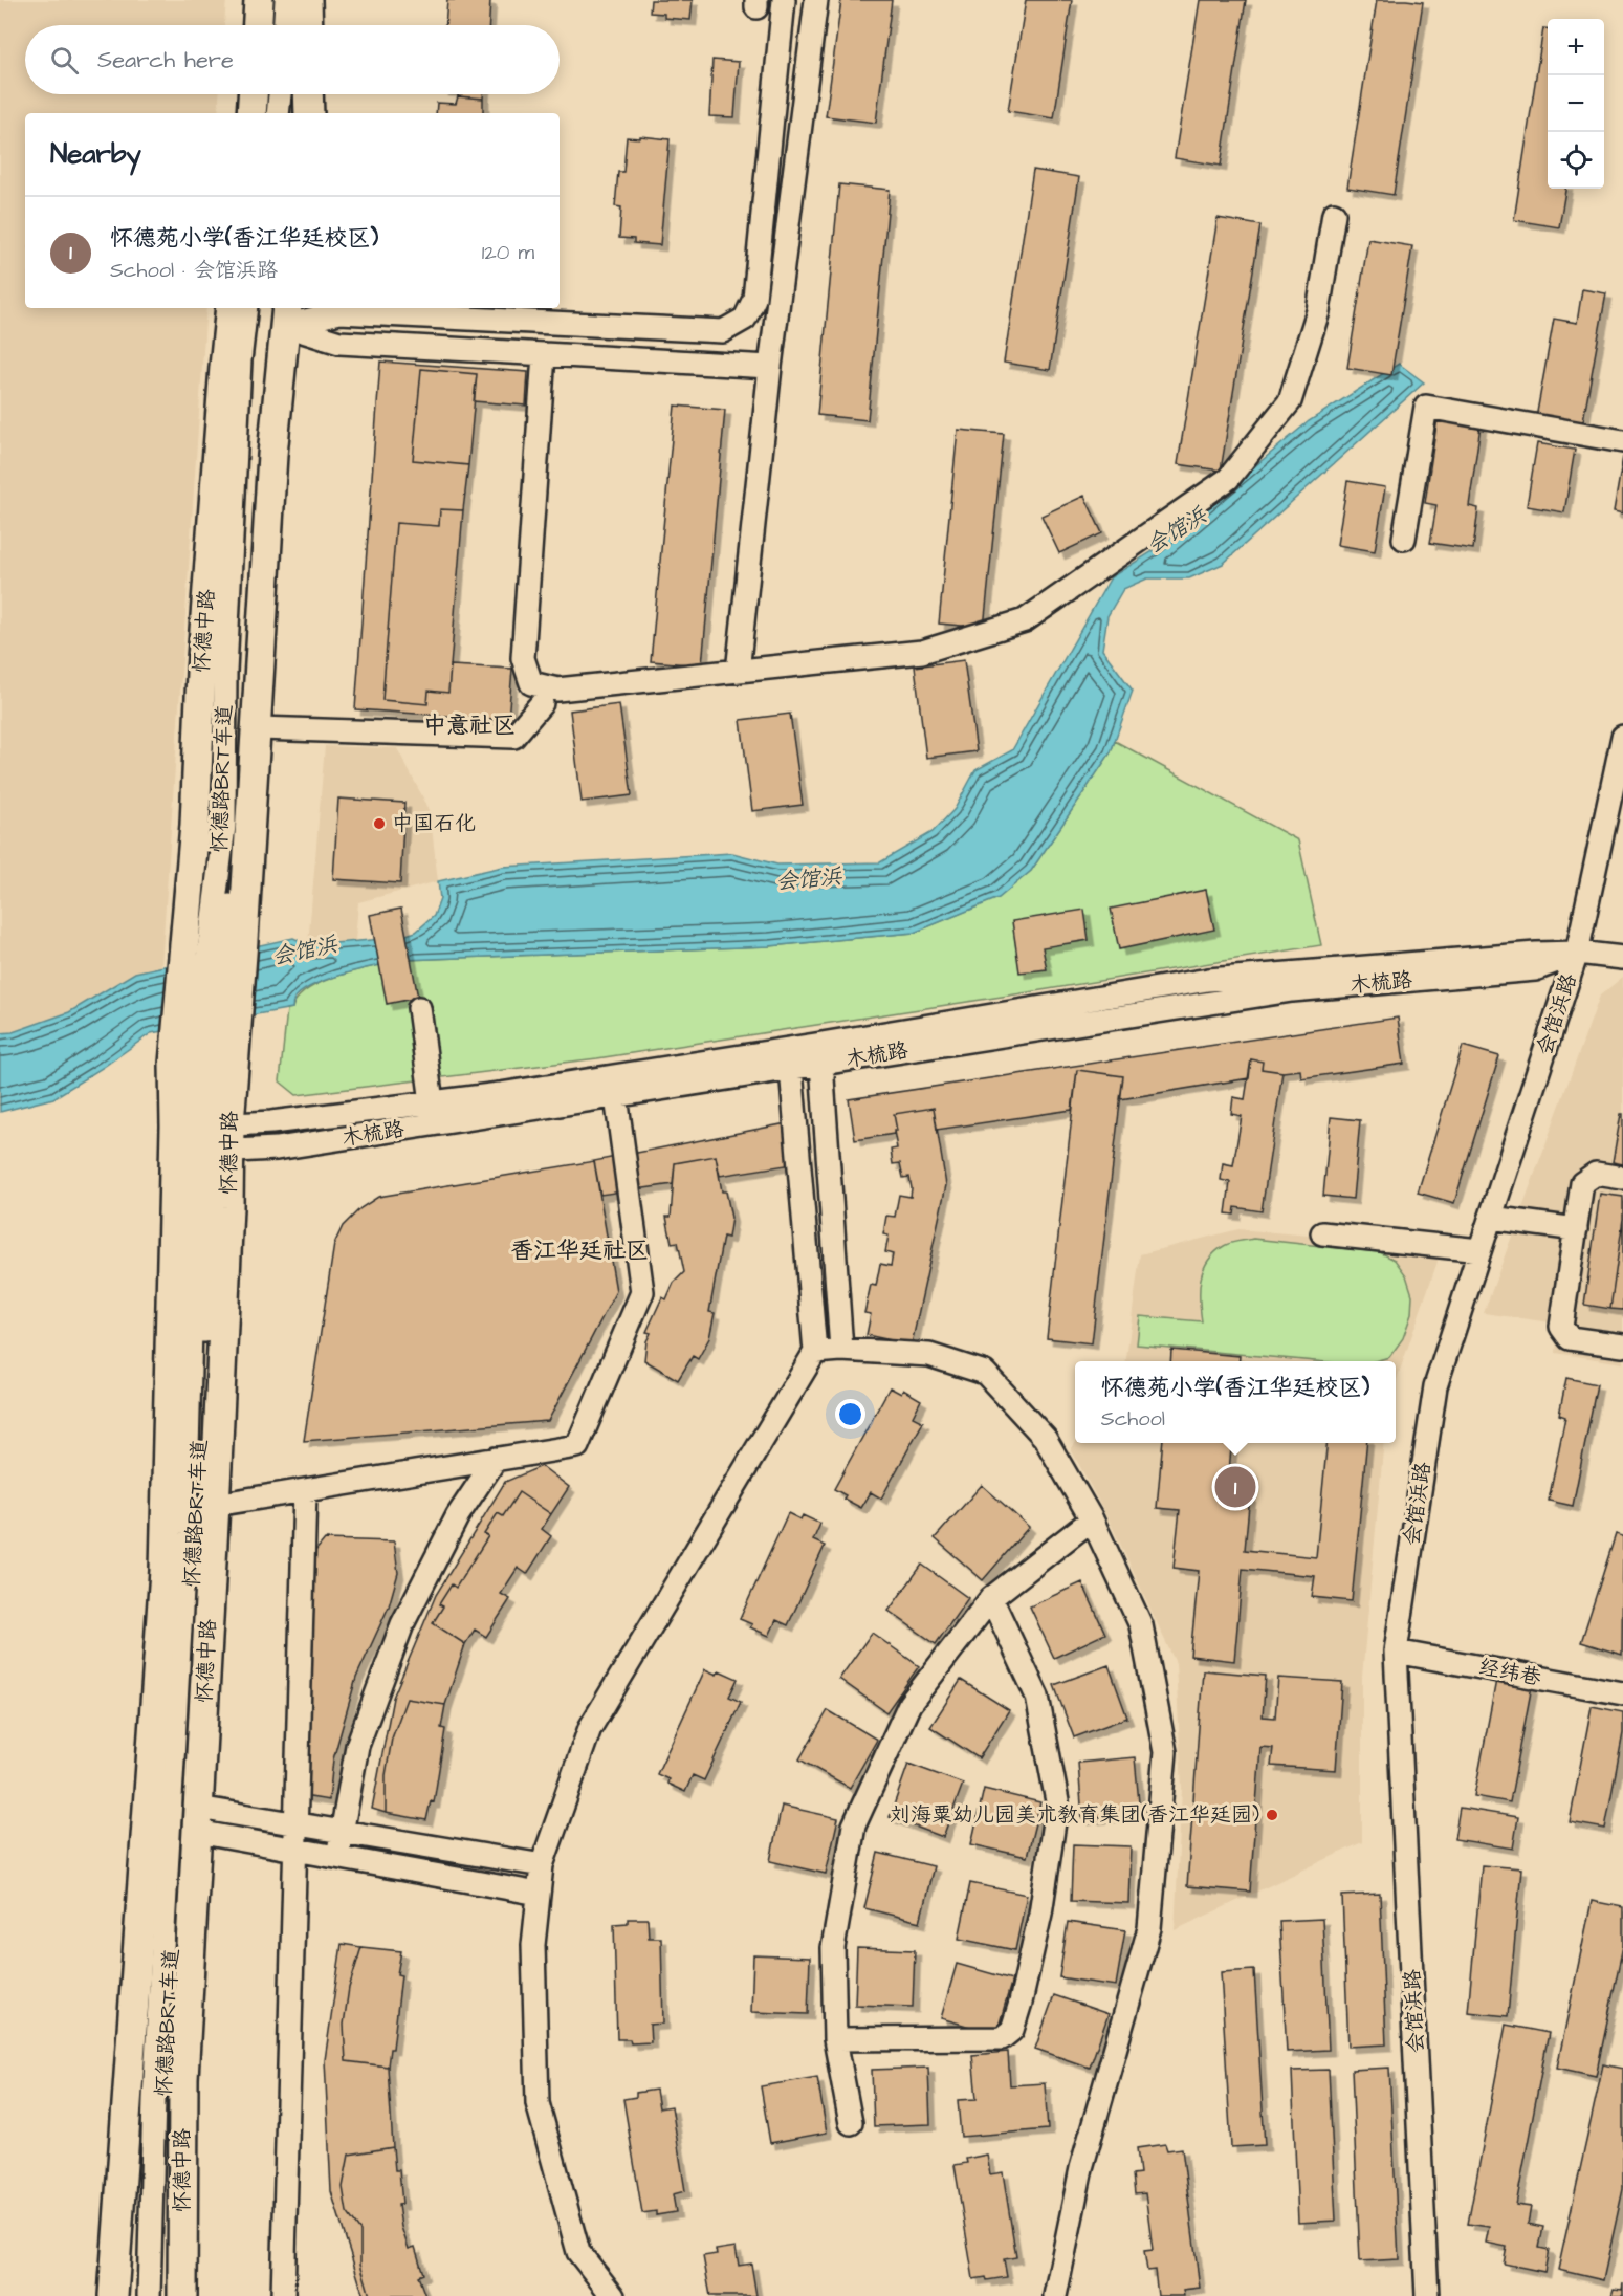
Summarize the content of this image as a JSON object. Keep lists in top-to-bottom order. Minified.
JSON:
{"streets":{"main road":["怀德中路"],"street":["怀德路BRT车道","木梳路","会馆浜路","经纬巷"]},"crossings":[["怀德中路","怀德路BRT车道"],["怀德中路","木梳路"],["怀德路BRT车道","木梳路"],["木梳路","会馆浜路"],["会馆浜路","经纬巷"]],"districts":["中意社区","香江华廷社区"],"water":["会馆浜"],"places":["中国石化","刘海粟幼儿园美术教育集团(香江华廷园)"],"page":{"map_buttons":["+","−"],"search":"Search here","heading":"Nearby","list":[{"mark":"1","name":"怀德苑小学(香江华廷校区)","note":"School · 会馆浜路","value":"120 m"}],"popup":["怀德苑小学(香江华廷校区)","School"],"pins":"1"}}
